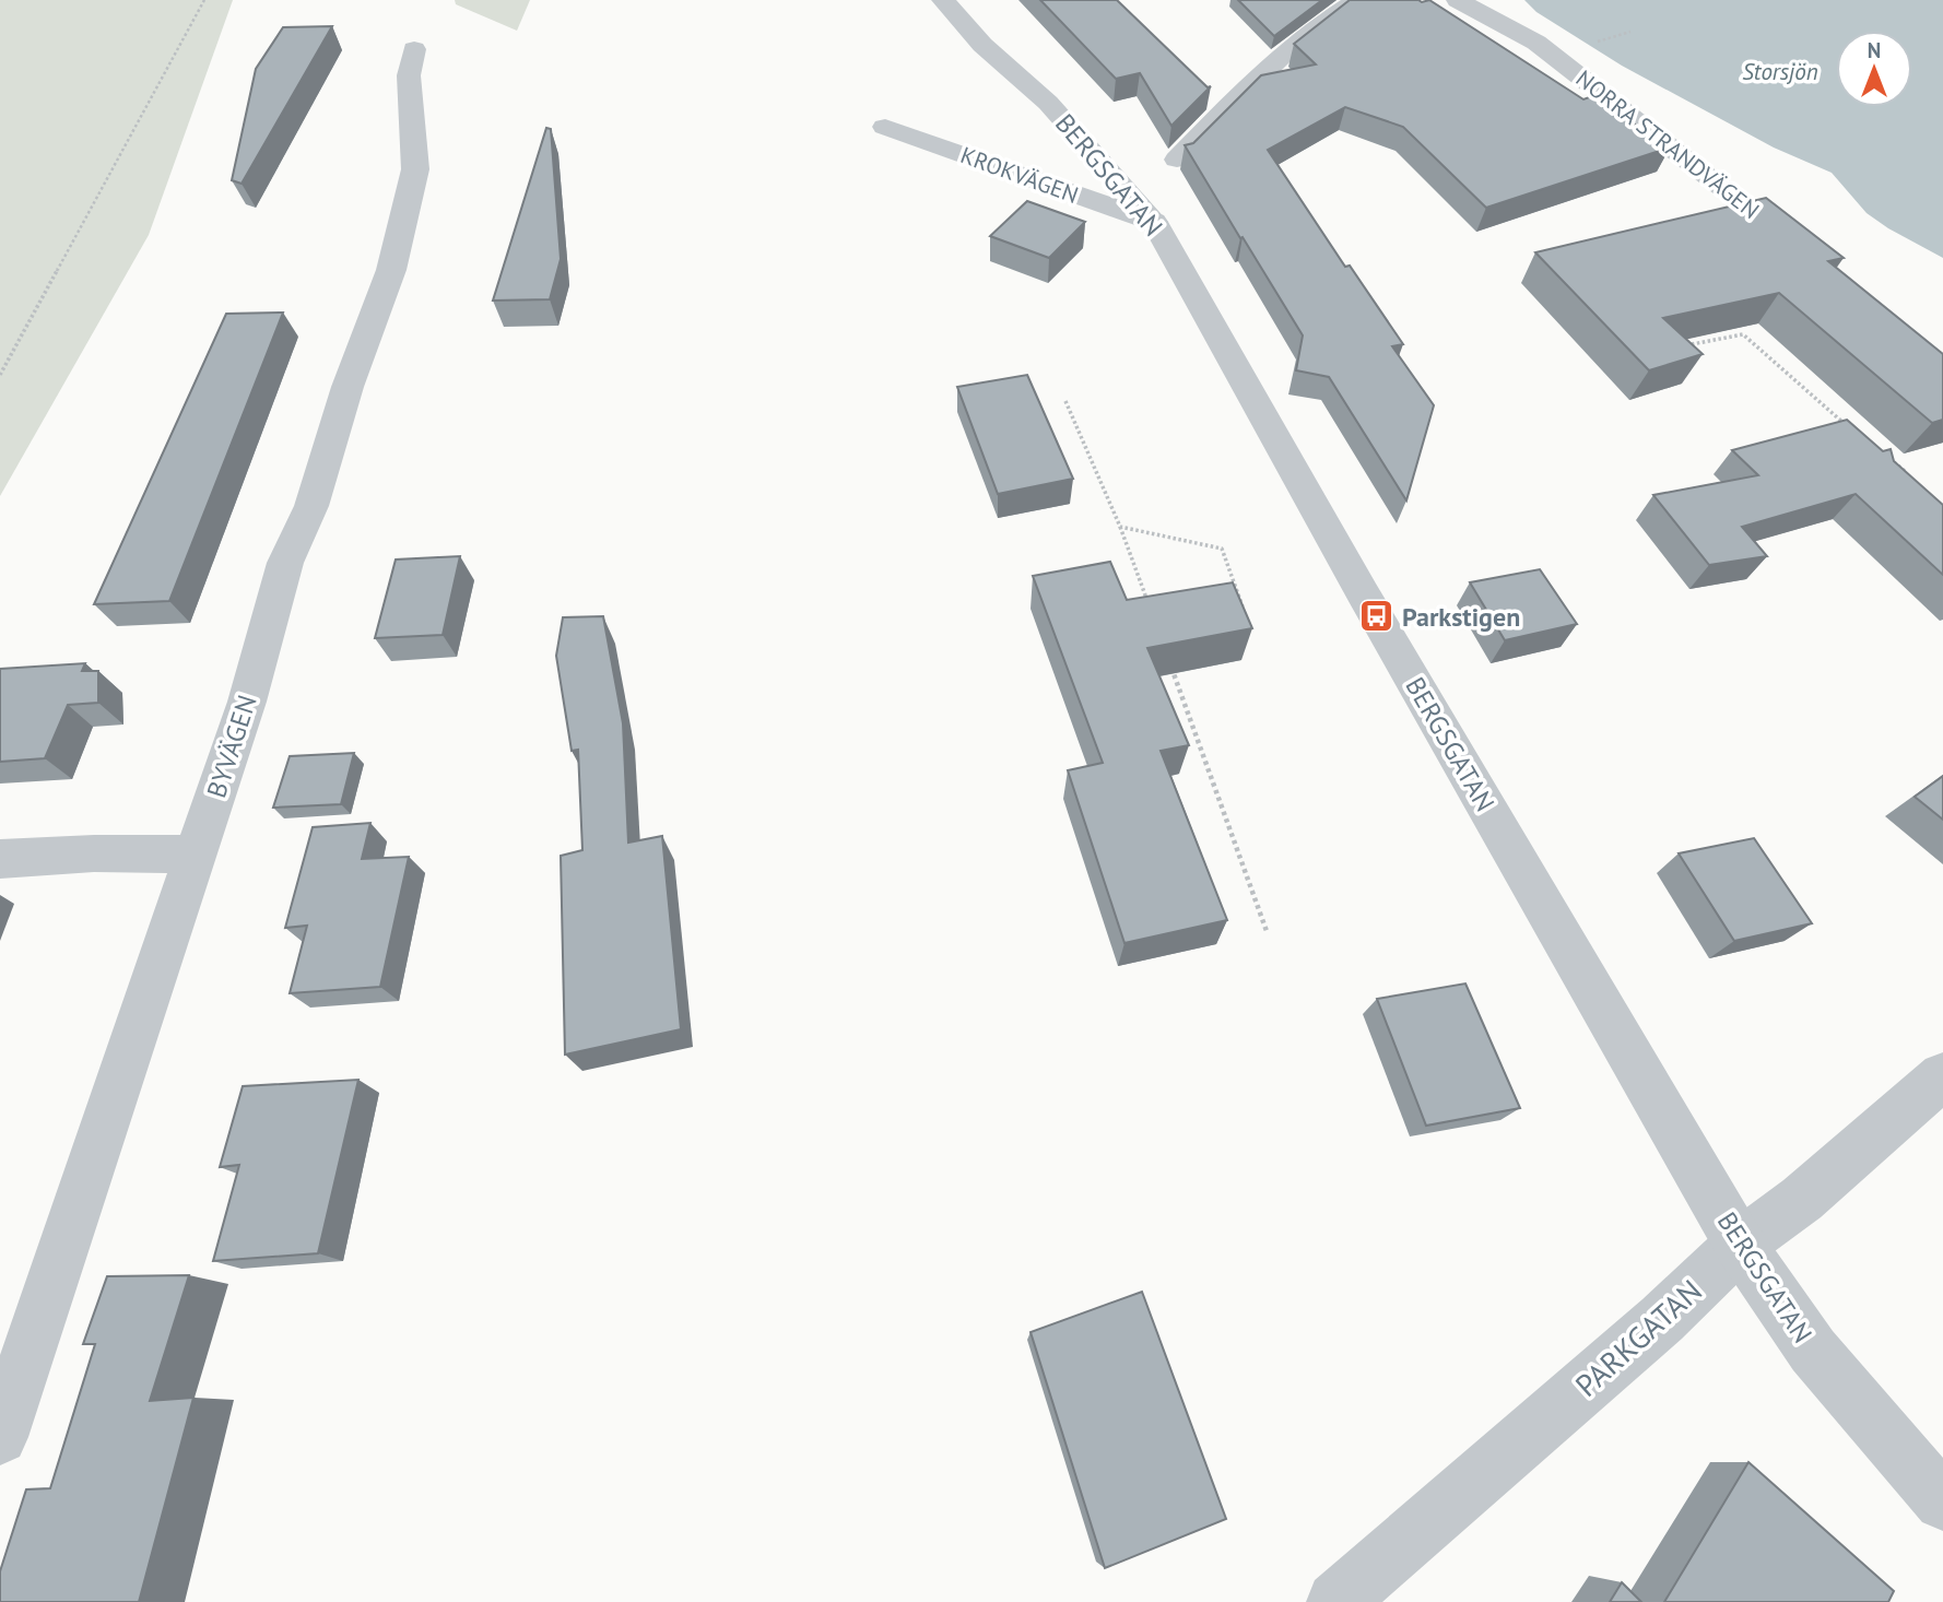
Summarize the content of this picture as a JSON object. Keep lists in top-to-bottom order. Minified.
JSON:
{"streets":{"street":["NORRA STRANDVÄGEN","KROKVÄGEN","BERGSGATAN","BYVÄGEN","PARKGATAN"]},"crossings":[["KROKVÄGEN","BERGSGATAN"],["BERGSGATAN","PARKGATAN"]],"water":["Storsjön"],"places":{"bus stop":["Parkstigen"]},"north":"top"}
